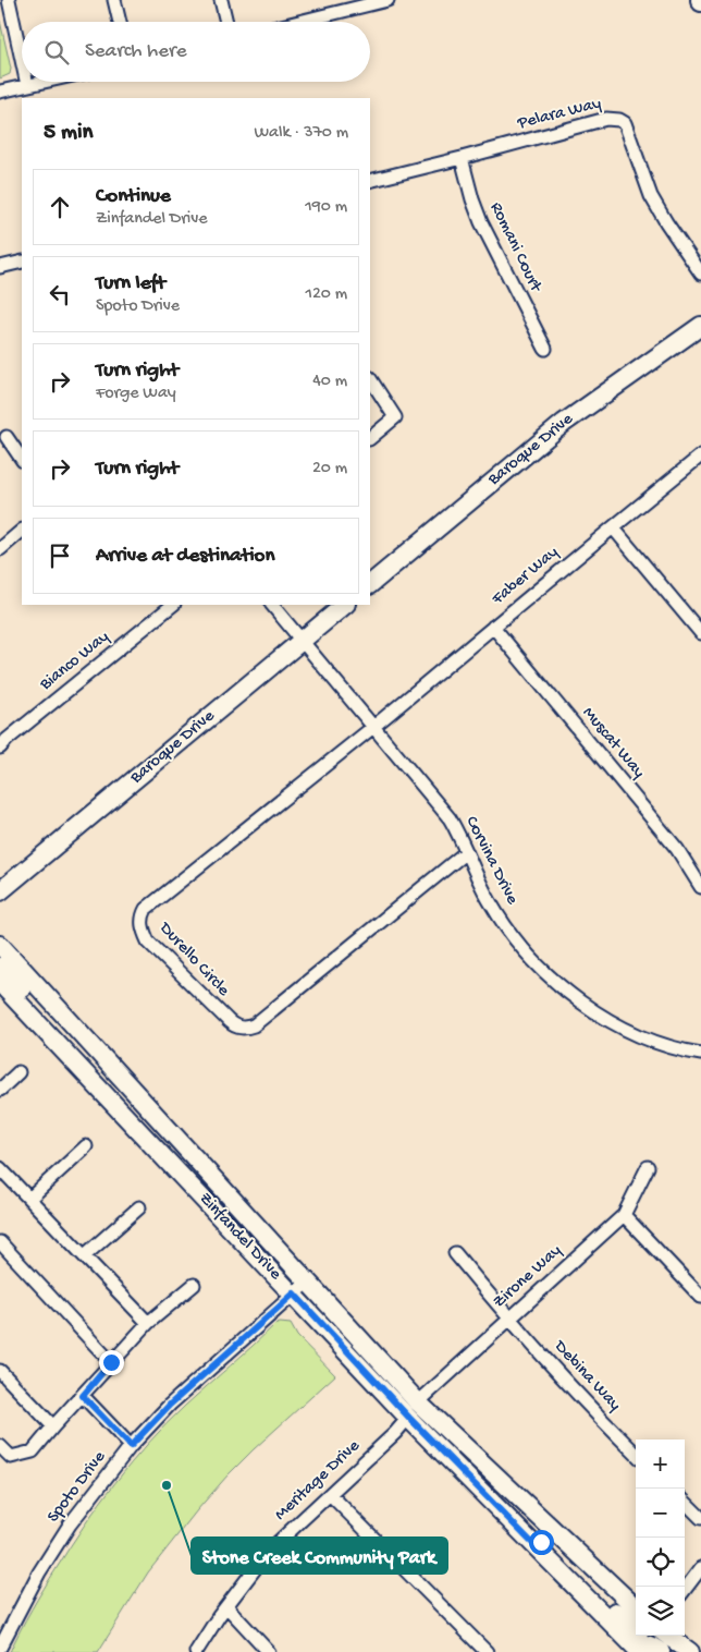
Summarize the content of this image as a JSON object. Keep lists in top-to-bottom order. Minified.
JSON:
{"streets":{"street":["Pelara Way","Romani Court","Baroque Drive","Faber Way","Bianco Way","Muscat Way","Corvina Drive","Durello Circle","Zinfandel Drive","Zirone Way","Debina Way","Meritage Drive","Spoto Drive"]},"crossings":[["Pelara Way","Romani Court"],["Baroque Drive","Corvina Drive"],["Faber Way","Muscat Way"],["Faber Way","Corvina Drive"],["Faber Way","Durello Circle"],["Corvina Drive","Durello Circle"],["Zinfandel Drive","Zirone Way"],["Zinfandel Drive","Meritage Drive"],["Zinfandel Drive","Spoto Drive"],["Zirone Way","Debina Way"],["Zirone Way","Meritage Drive"]],"places":["Stone Creek Community Park"],"page":{"search":"Search here","heading":["5 min","Walk · 370 m"],"list":[["Continue","Zinfandel Drive","190 m"],["Turn left","Spoto Drive","120 m"],["Turn right","Forge Way","40 m"],["Turn right","20 m"],"Arrive at destination"],"map_buttons":["+","−"]}}
